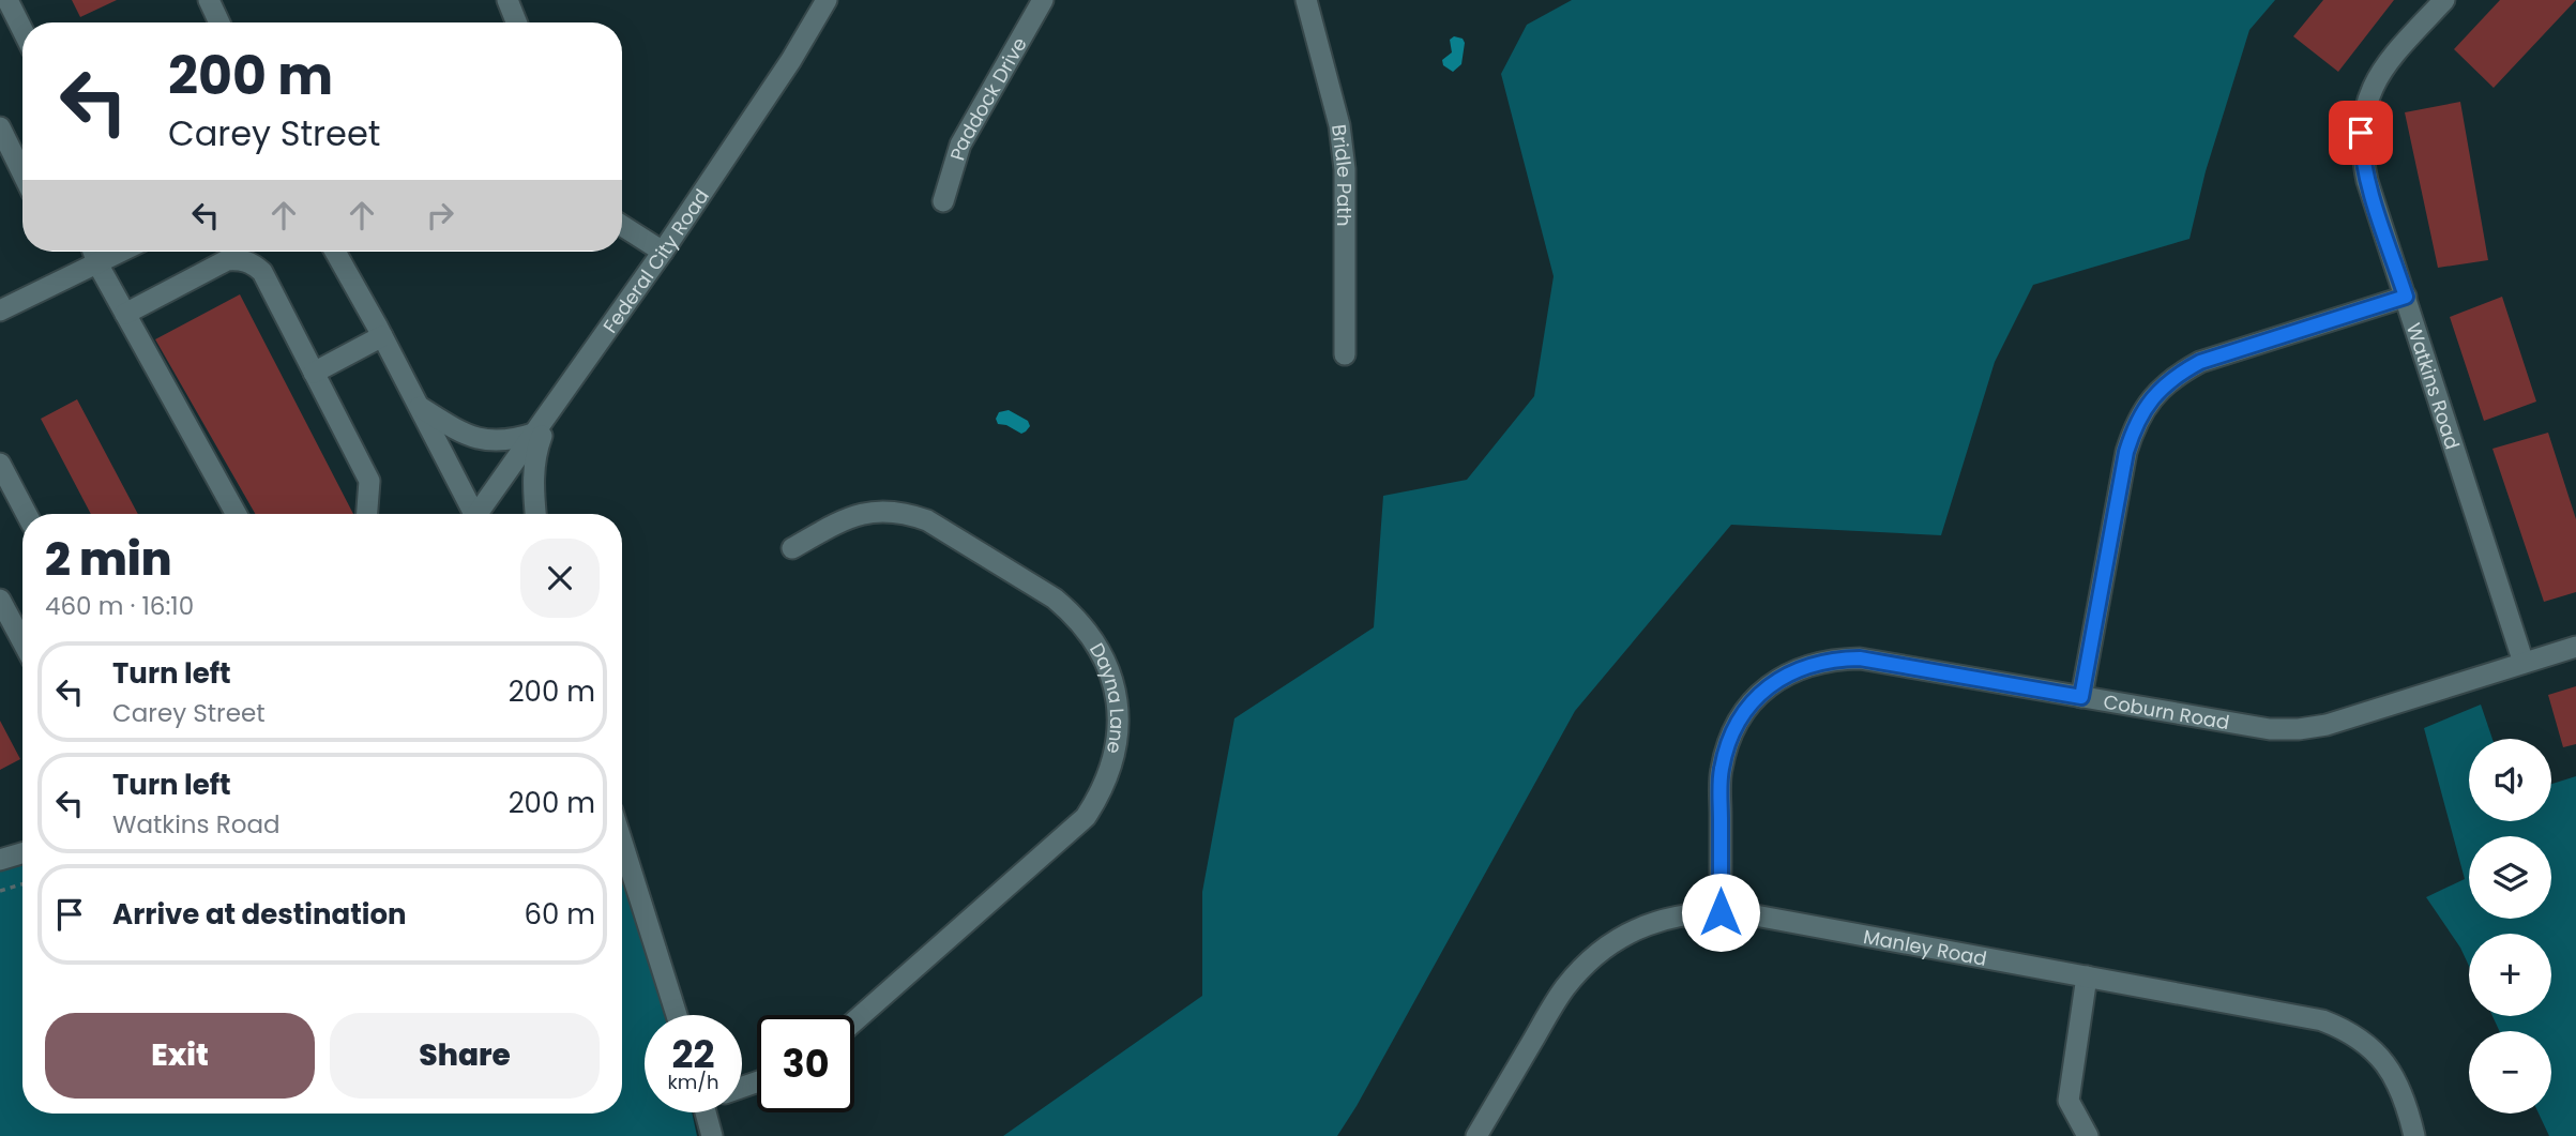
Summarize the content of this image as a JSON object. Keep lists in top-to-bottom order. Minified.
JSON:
{"streets":{"street":["Paddock Drive","Bridle Path","Federal City Road","Watkins Road","Dayna Lane","Coburn Road","Manley Road"]},"crossings":[["Watkins Road","Coburn Road"],["Coburn Road","Manley Road"]],"page":{"turn":["200 m","Carey Street"],"heading":["2 min","460 m · 16:10"],"list":[{"name":"Turn left","note":"Carey Street","value":"200 m"},{"name":"Turn left","note":"Watkins Road","value":"200 m"},{"name":"Arrive at destination","value":"60 m"}],"map_buttons":["+","−"],"buttons":["Exit","Share"],"speed":"22 km/h","limit":"30"}}
